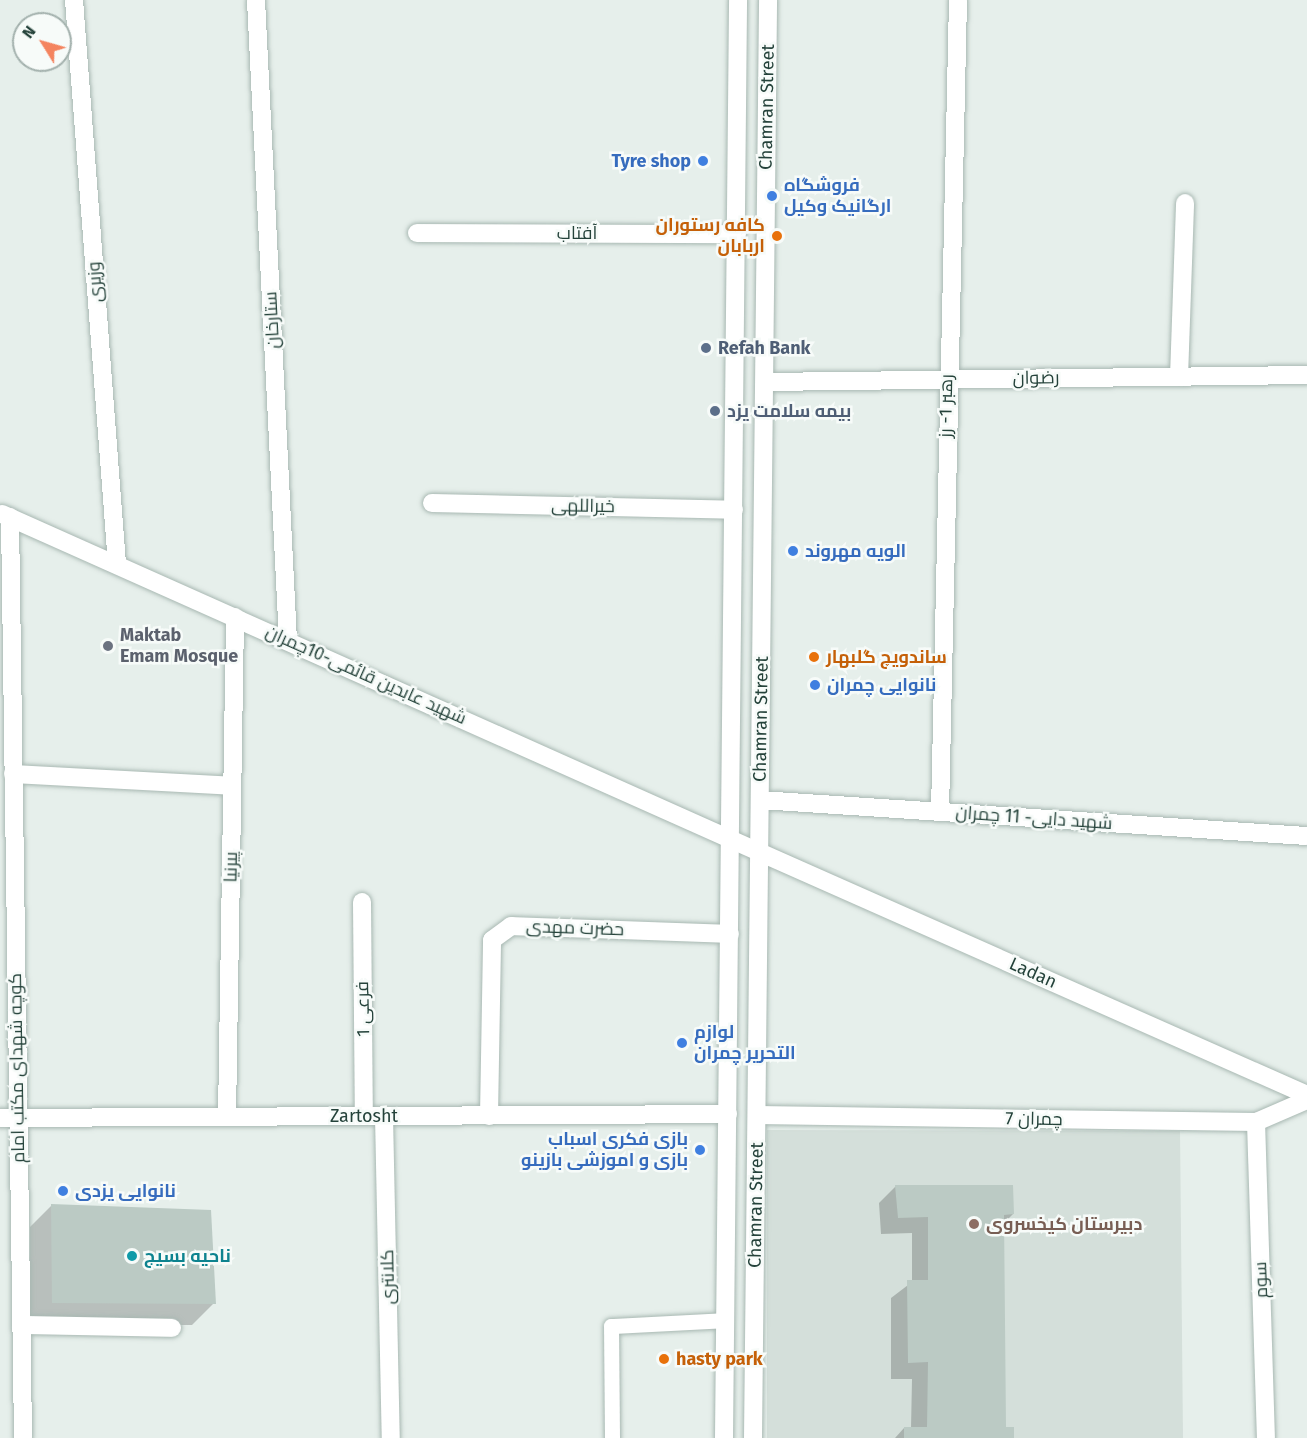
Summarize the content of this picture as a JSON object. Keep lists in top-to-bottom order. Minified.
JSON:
{"streets":{"street":["Chamran Street","آفتاب","وزیری","ستارخان","رضوان","رهبر 1- رز","خیراللهی","شهید عابدین قائمی-10چمران","شهید دایی- 11 چمران","پیرنیا","حضرت مهدی","Ladan","فرعی 1","کوچه شهدای مکتب امام","Zartosht","چمران 7","کلانتری","سوم"]},"crossings":[["Chamran Street","آفتاب"],["Chamran Street","رضوان"],["Chamran Street","خیراللهی"],["Chamran Street","شهید عابدین قائمی-10چمران"],["Chamran Street","شهید دایی- 11 چمران"],["Chamran Street","حضرت مهدی"],["Chamran Street","Ladan"],["Chamran Street","Zartosht"],["Chamran Street","چمران 7"],["وزیری","شهید عابدین قائمی-10چمران"],["ستارخان","شهید عابدین قائمی-10چمران"],["رضوان","رهبر 1- رز"],["رهبر 1- رز","شهید دایی- 11 چمران"],["شهید عابدین قائمی-10چمران","پیرنیا"],["شهید عابدین قائمی-10چمران","Ladan"],["شهید عابدین قائمی-10چمران","کوچه شهدای مکتب امام"],["پیرنیا","Zartosht"],["حضرت مهدی","Zartosht"],["Ladan","چمران 7"],["فرعی 1","Zartosht"],["کوچه شهدای مکتب امام","Zartosht"],["Zartosht","کلانتری"],["چمران 7","سوم"]],"places":["Tyre shop","فروشگاه ارگانیک وکیل","کافه رستوران اربابان","Refah Bank","بيمه سلامت يزد","الویه مهروند","Maktab Emam Mosque","ساندویچ گلبهار","نانوایی چمران","لوازم التحریر چمران","بازی فکری اسباب بازی و اموزشی بازینو","نانوایی یزدی","دبیرستان کیخسروی","ناحیه بسیج","hasty park"],"north":"top left"}
